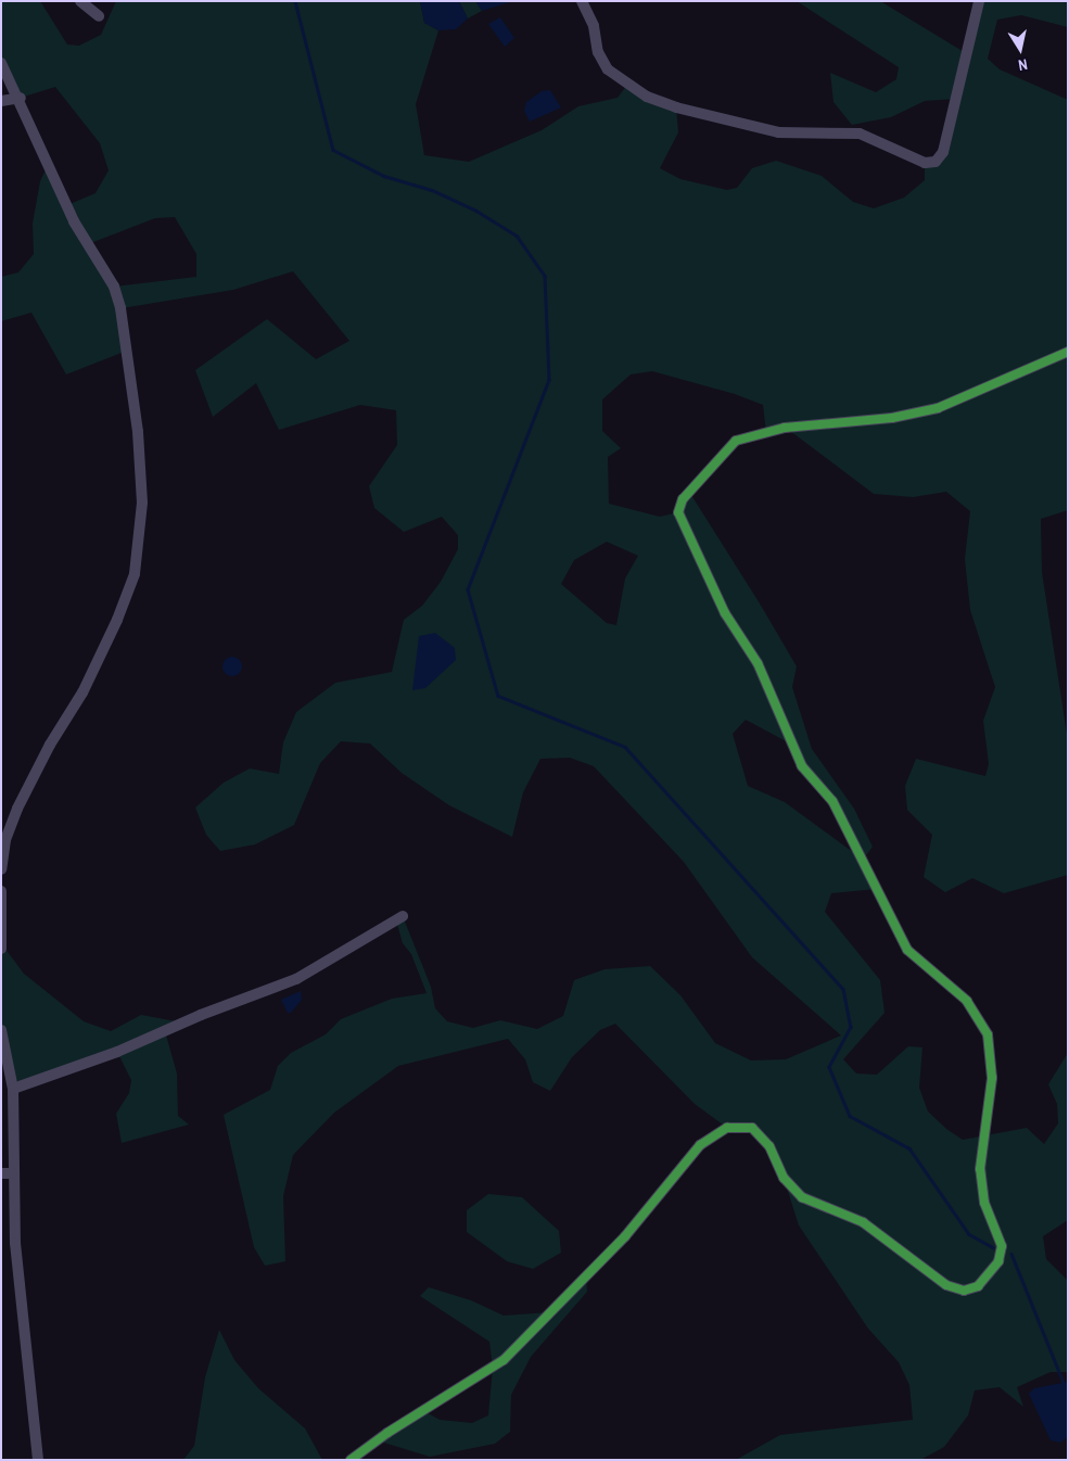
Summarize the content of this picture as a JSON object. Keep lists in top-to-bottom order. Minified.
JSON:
{"north":"bottom"}
